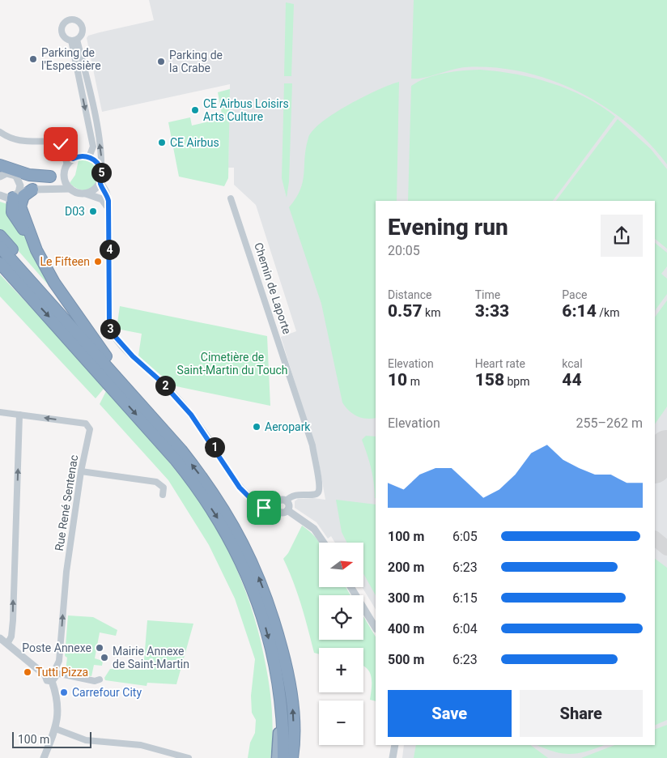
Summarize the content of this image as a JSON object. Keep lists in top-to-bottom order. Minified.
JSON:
{"streets":{"street":["Chemin de Laporte","Rue René Sentenac"]},"parks":["Cimetière de Saint-Martin du Touch"],"places":["Parking de l'Espessière","Parking de la Crabe","CE Airbus Loisirs Arts Culture","CE Airbus","D03","Le Fifteen","Aeropark","Poste Annexe","Mairie Annexe de Saint-Martin","Tutti Pizza","Carrefour City"],"scale_bar":"100 m","north":"right","page":{"pins":["5","4","3","2","1"],"heading":["Evening run","20:05"],"stats":[["Distance","0.57 km"],["Time","3:33"],["Pace","6:14 /km"],["Elevation","10 m"],["Heart rate","158 bpm"],["kcal","44"]],"chart":["Elevation","255–262 m"],"list":[{"name":"100 m","note":"6:05"},{"name":"200 m","note":"6:23"},{"name":"300 m","note":"6:15"},{"name":"400 m","note":"6:04"},{"name":"500 m","note":"6:23"}],"map_buttons":["+","−"],"buttons":["Save","Share"],"scale":"100 m"}}
